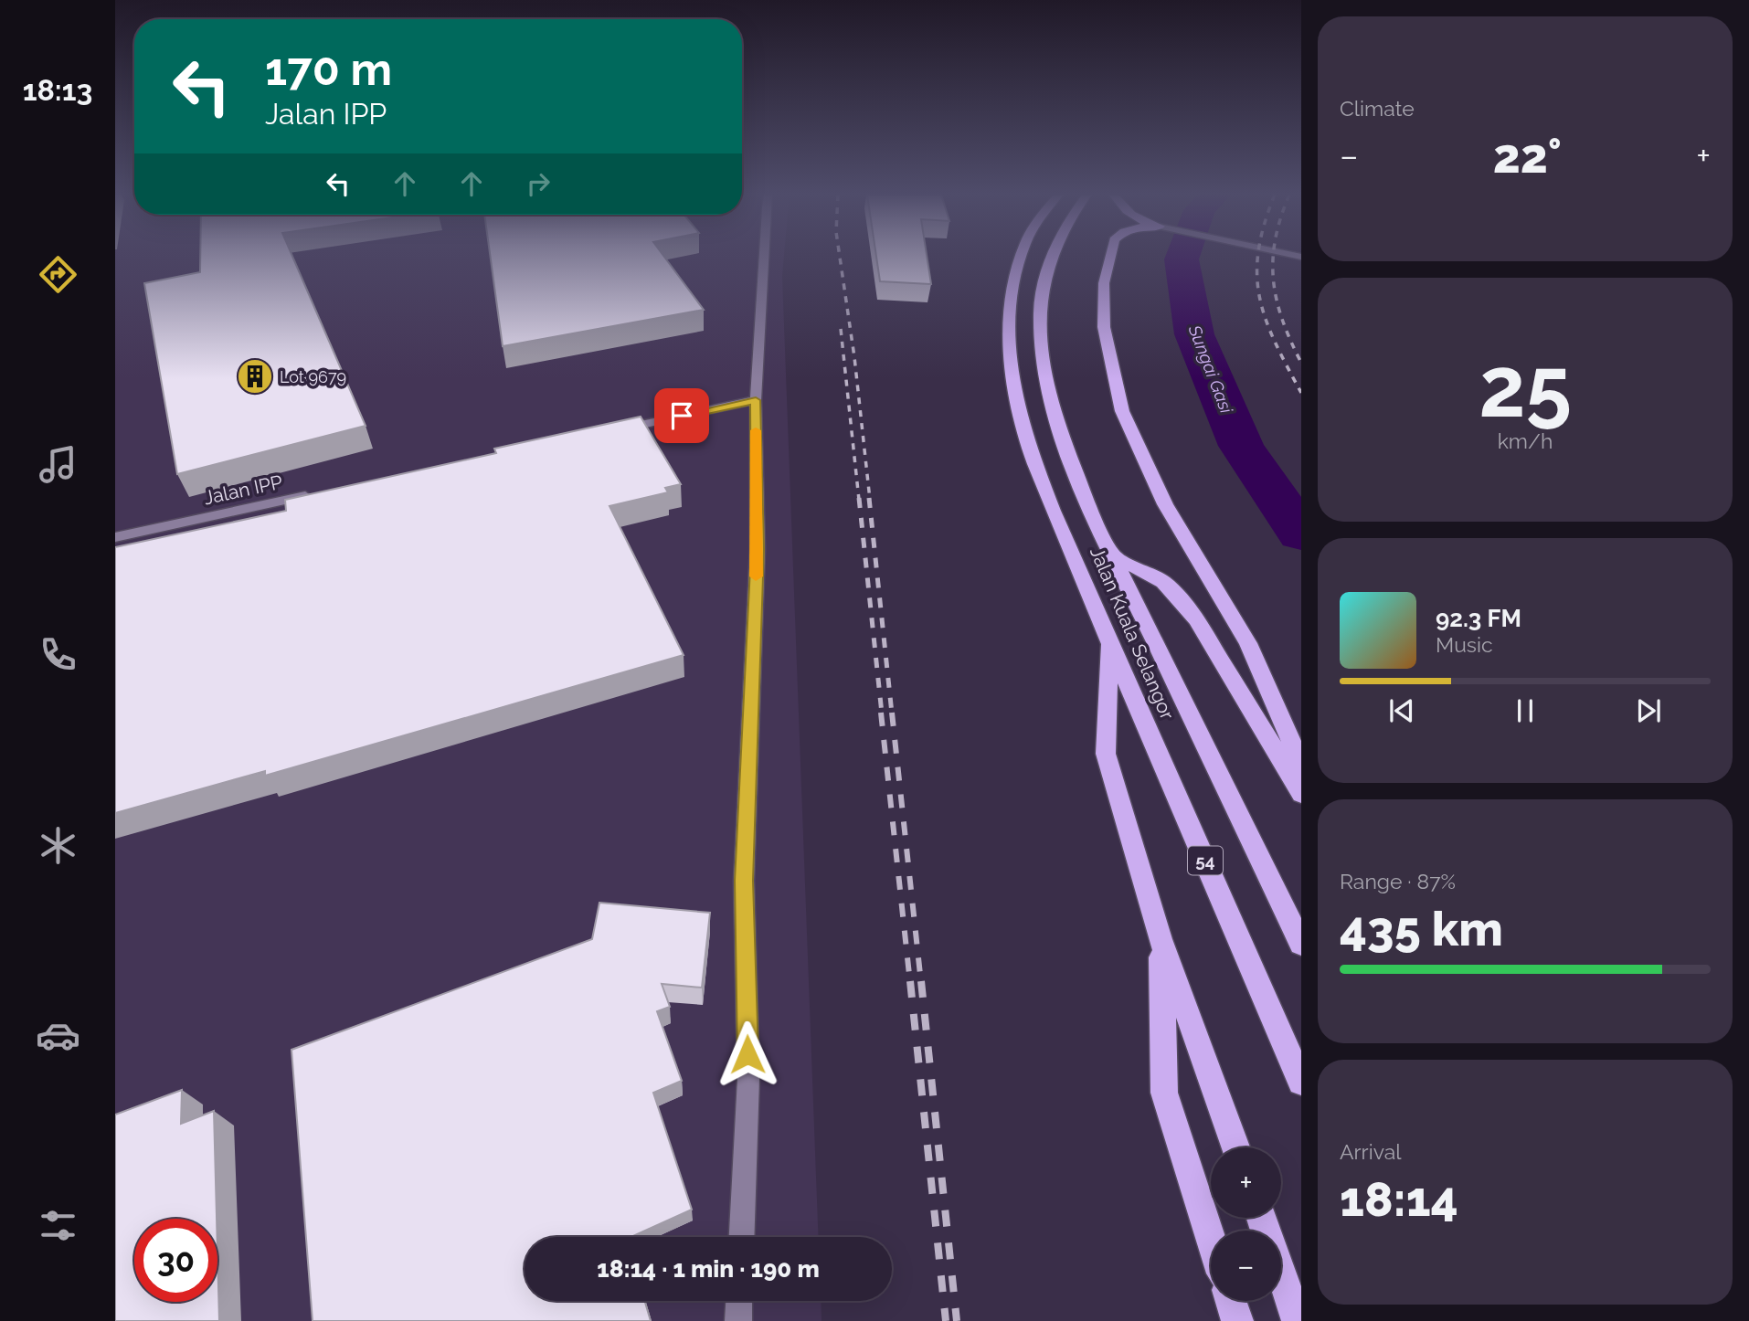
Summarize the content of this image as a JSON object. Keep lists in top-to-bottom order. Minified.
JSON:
{"streets":{"highway":["Jalan Kuala Selangor","54"],"street":["Jalan IPP"]},"water":["Sungai Gasi"],"places":{"building":["Lot 9679"]},"page":{"tabs":"18:13","tile":["Climate",["25","km/h"],["Range · 87%","435 km"],["Arrival","18:14"]],"turn":["170 m","Jalan IPP"],"heat":["−","22°","+"],"song":["92.3 FM","Music"],"map_buttons":["+","−"],"limit":"30","trip":"18:14 · 1 min · 190 m"}}
